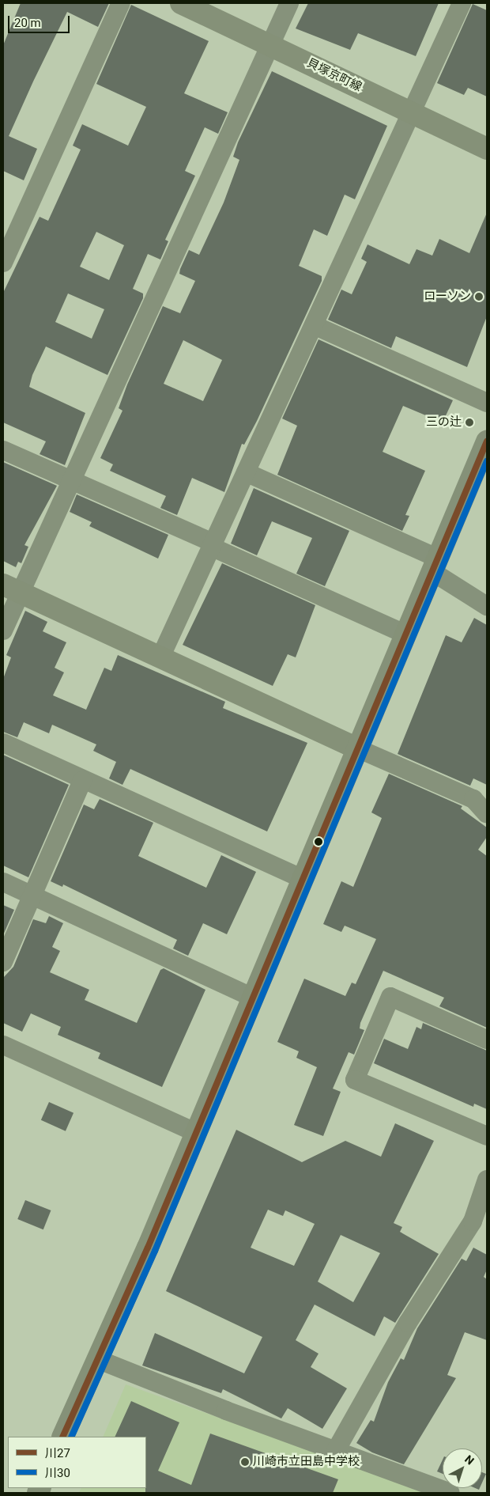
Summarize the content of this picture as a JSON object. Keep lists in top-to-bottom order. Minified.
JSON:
{"streets":{"street":["貝塚京町線"]},"places":["ローソン","三の辻","川崎市立田島中学校"],"lines":["transit line 川27","transit line 川30"],"legend":["川27","川30"],"scale_bar":"20 m","north":"top right"}
